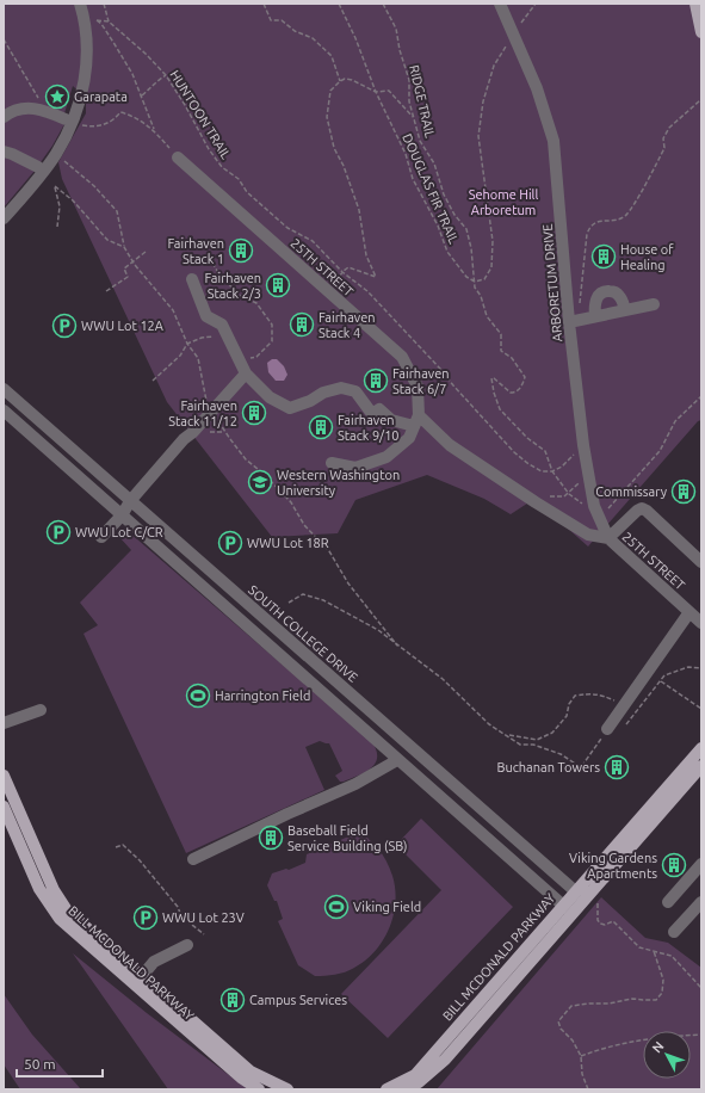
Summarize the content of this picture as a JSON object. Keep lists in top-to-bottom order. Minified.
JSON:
{"streets":{"main road":["BILL MCDONALD PARKWAY"],"street":["25TH STREET","ARBORETUM DRIVE","SOUTH COLLEGE DRIVE"],"path":["RIDGE TRAIL","HUNTOON TRAIL","DOUGLAS FIR TRAIL"]},"crossings":[["RIDGE TRAIL","HUNTOON TRAIL"],["RIDGE TRAIL","DOUGLAS FIR TRAIL"],["RIDGE TRAIL","ARBORETUM DRIVE"],["25TH STREET","ARBORETUM DRIVE"],["SOUTH COLLEGE DRIVE","BILL MCDONALD PARKWAY"]],"parks":["Sehome Hill Arboretum"],"places":{"place":["Garapata"],"building":["Fairhaven Stack 1","House of Healing","Fairhaven Stack 2/3","Fairhaven Stack 4","Fairhaven Stack 6/7","Fairhaven Stack 11/12","Fairhaven Stack 9/10","Commissary","Buchanan Towers","Baseball Field Service Building (SB)","Viking Gardens Apartments","Campus Services"],"parking":["WWU Lot 12A","WWU Lot C/CR","WWU Lot 18R","WWU Lot 23V"],"school or university":["Western Washington University"],"sports":["Harrington Field","Viking Field"]},"scale_bar":"50 m","north":"top left"}
